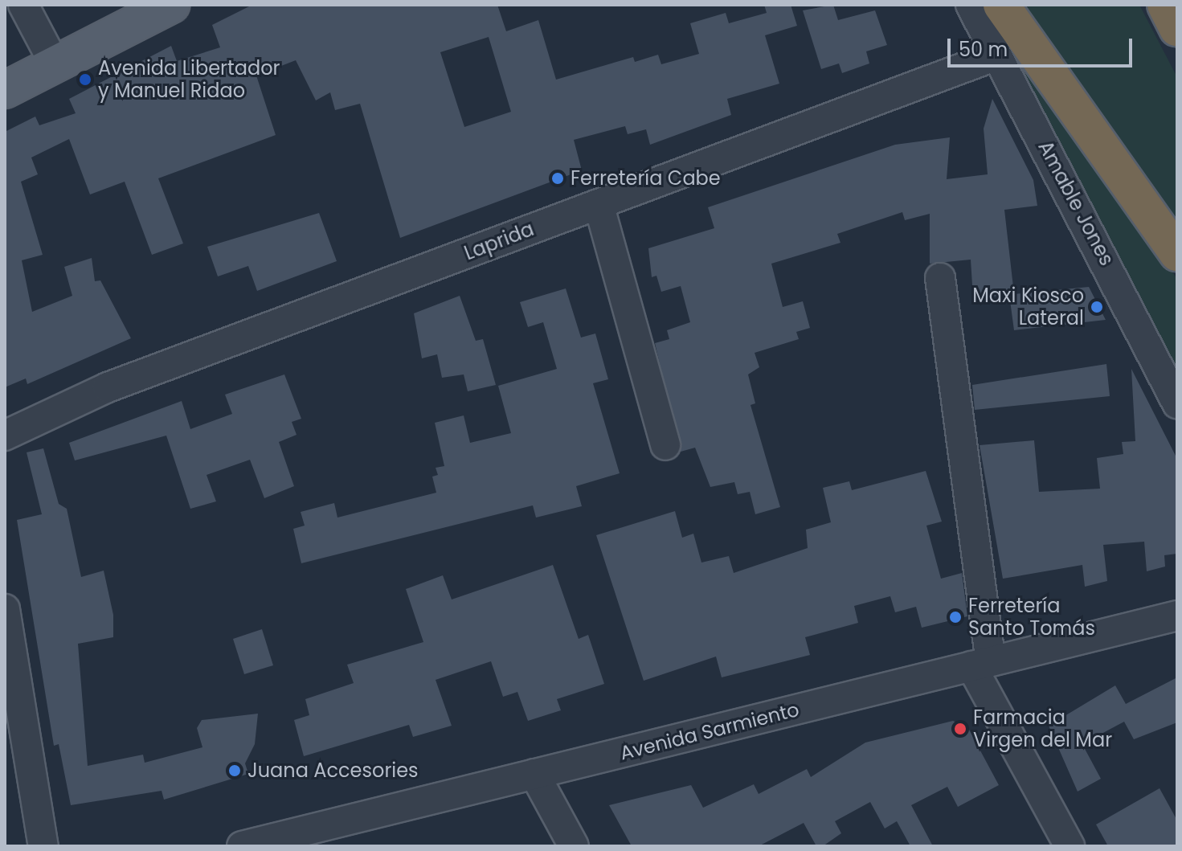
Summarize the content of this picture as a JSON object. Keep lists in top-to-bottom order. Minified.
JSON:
{"streets":{"street":["Amable Jones","Laprida","Avenida Sarmiento"]},"crossings":[["Amable Jones","Laprida"]],"places":["Avenida Libertador y Manuel Ridao","Ferretería Cabe","Maxi Kiosco Lateral","Ferretería Santo Tomás","Farmacia Virgen del Mar","Juana Accesories"],"scale_bar":"50 m"}
